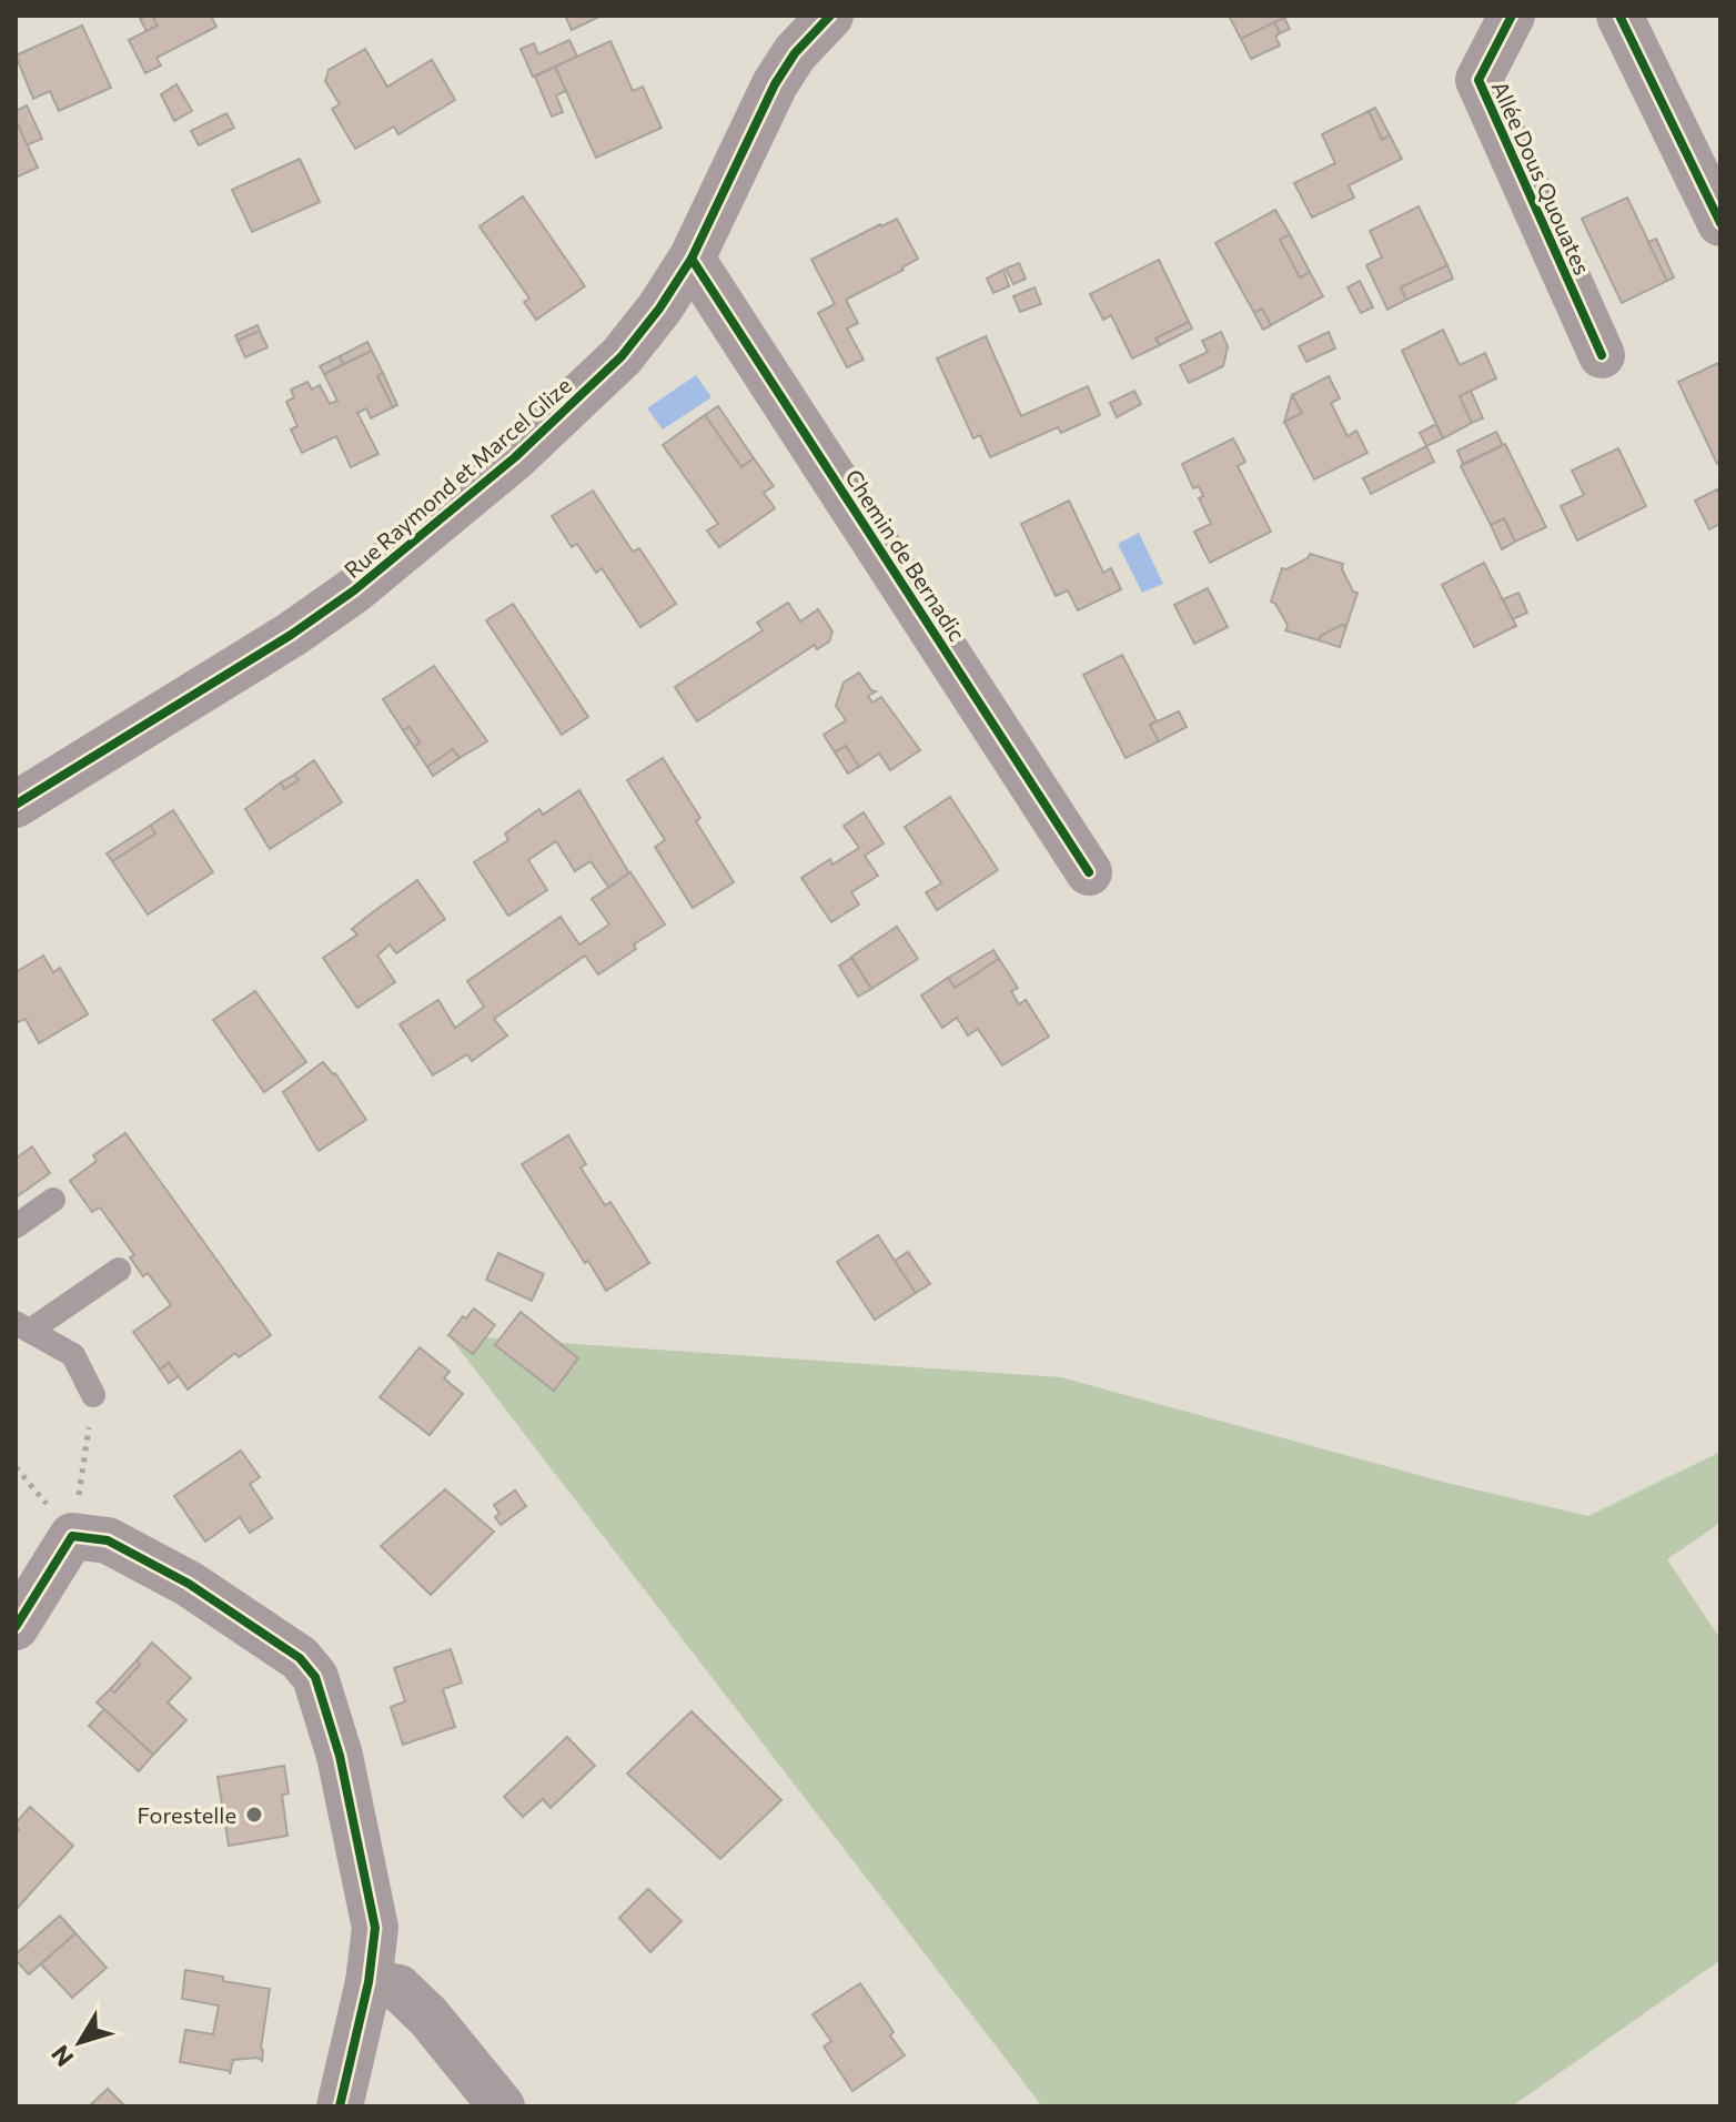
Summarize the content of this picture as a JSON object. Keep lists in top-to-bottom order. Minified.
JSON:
{"streets":{"street":["Allée Dous Quouates","Rue Raymond et Marcel Glize","Chemin de Bernadic"]},"crossings":[["Rue Raymond et Marcel Glize","Chemin de Bernadic"]],"places":["Forestelle"],"north":"bottom left"}
